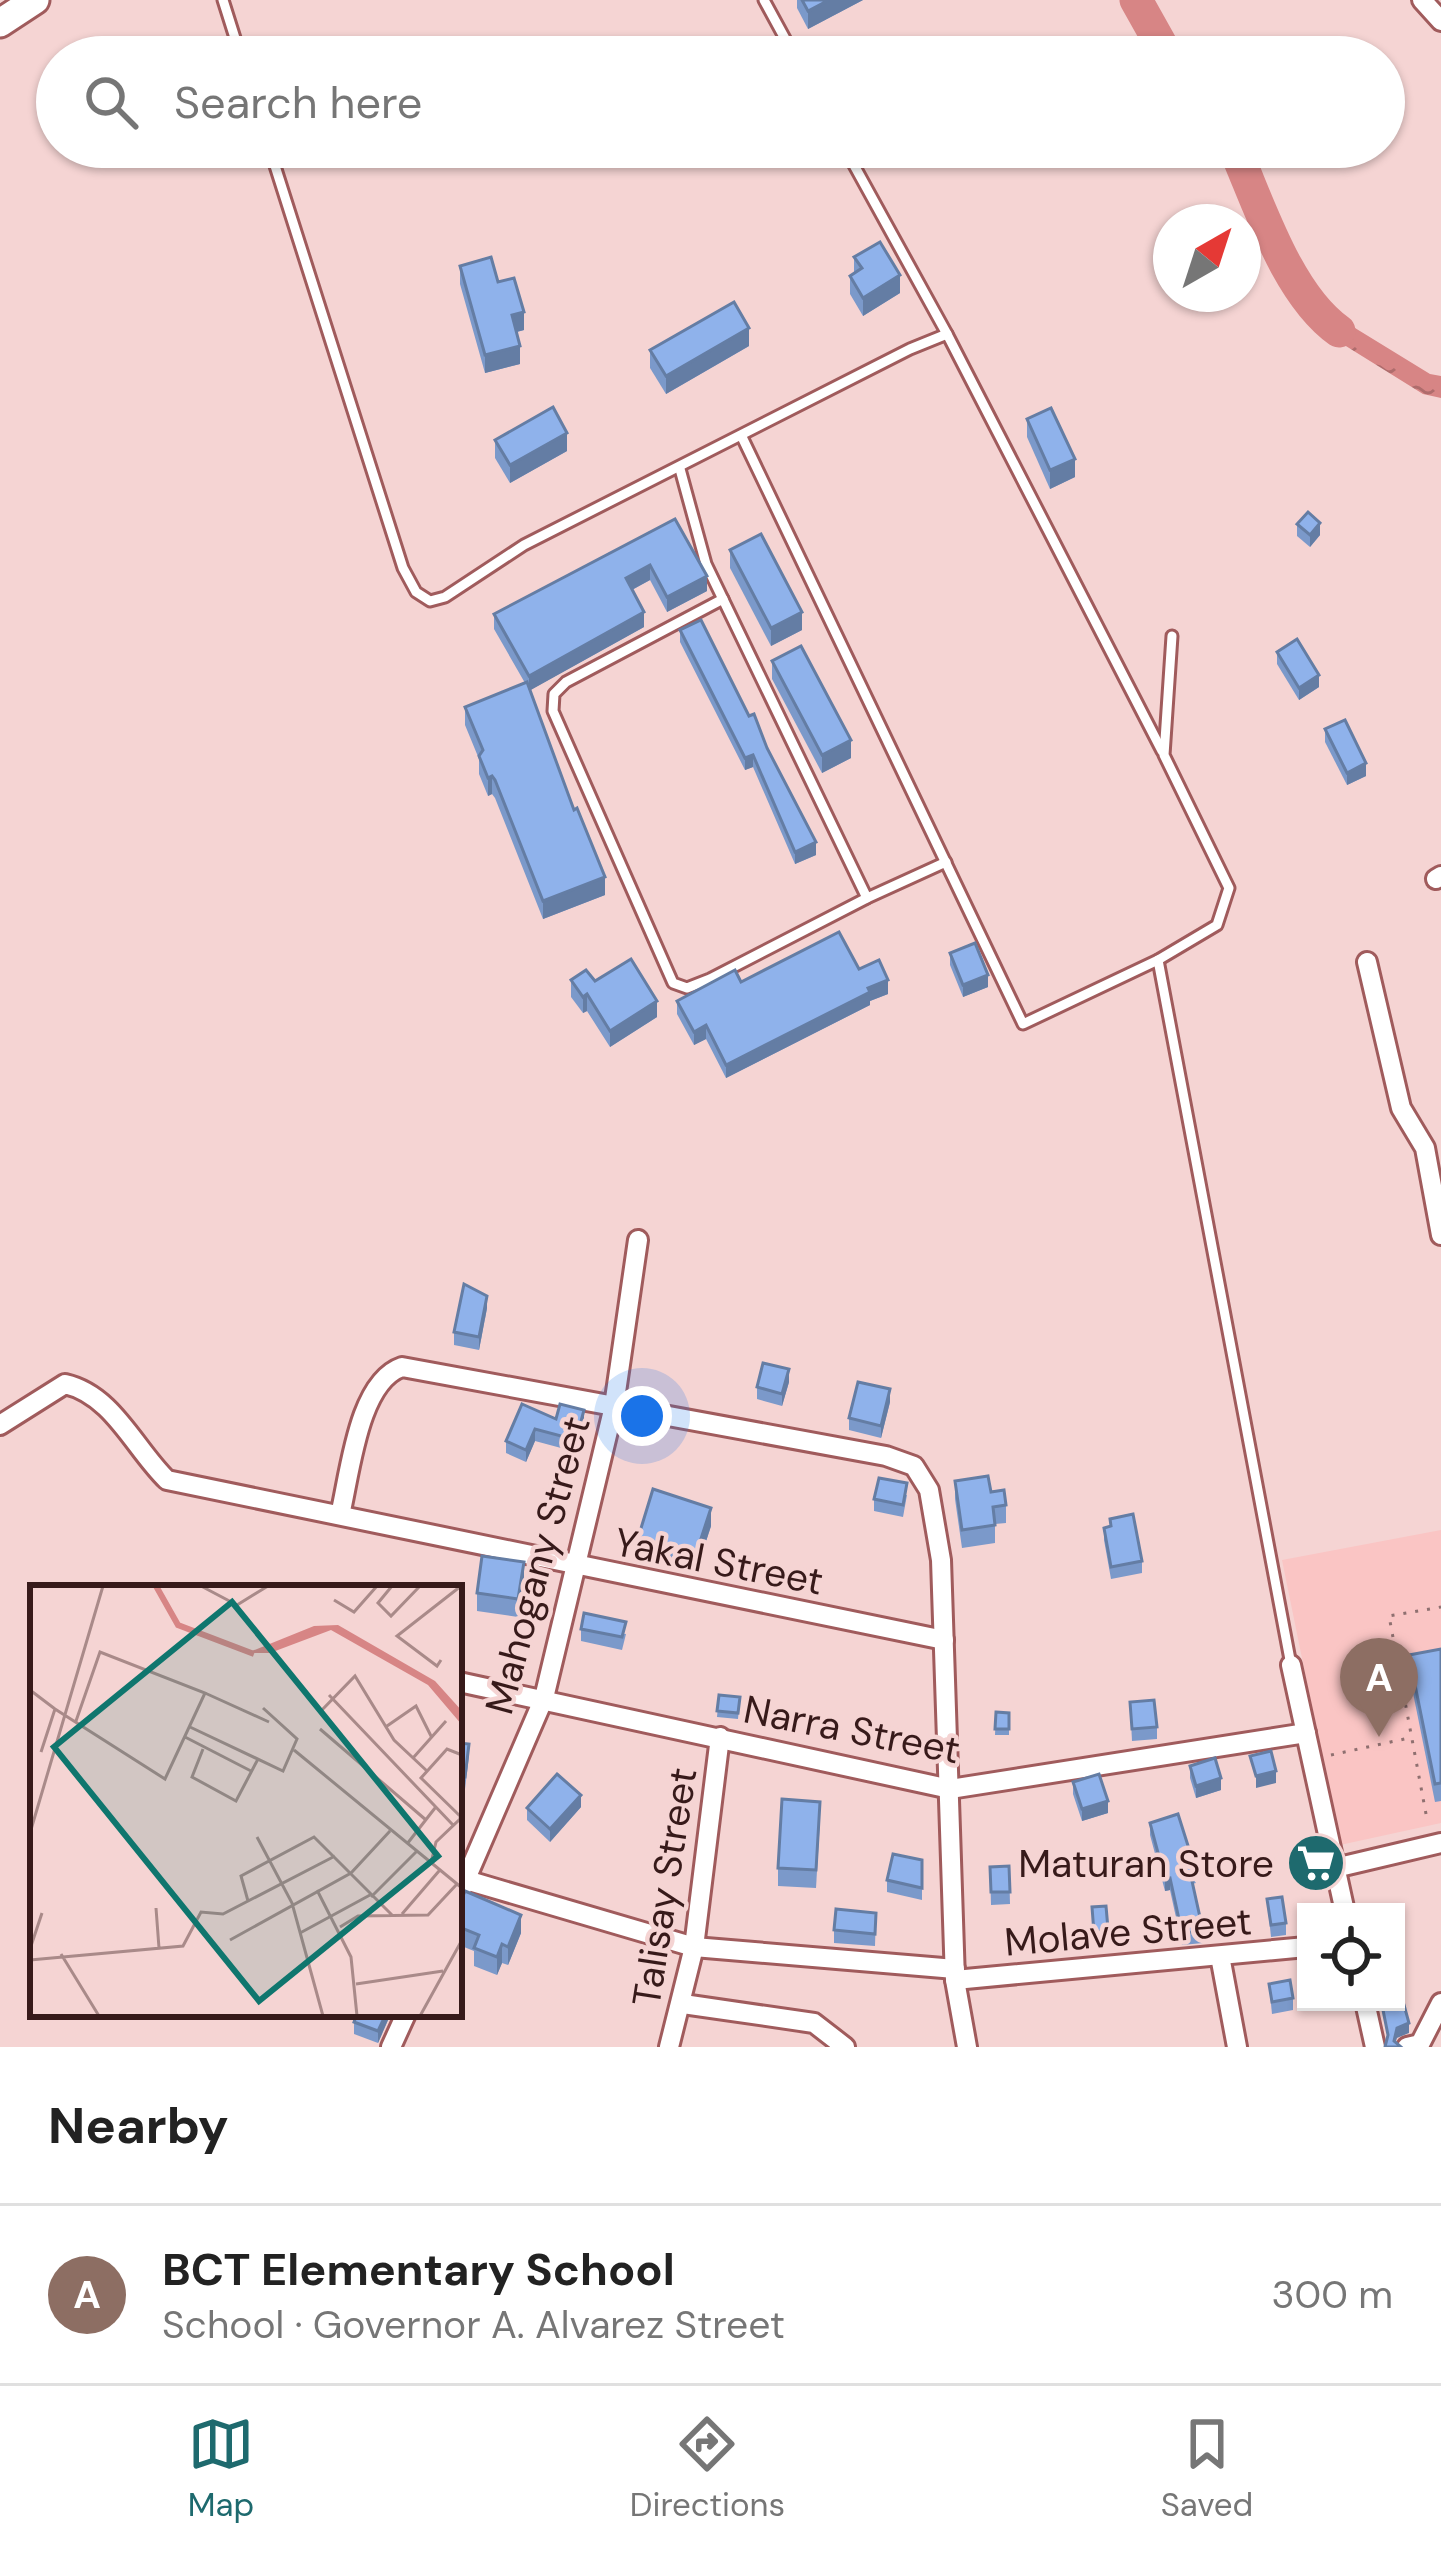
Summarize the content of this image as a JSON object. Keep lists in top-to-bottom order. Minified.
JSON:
{"streets":{"street":["Yakal Street","Mahogany Street","Narra Street","Talisay Street","Molave Street"]},"crossings":[["Yakal Street","Mahogany Street"],["Mahogany Street","Narra Street"],["Mahogany Street","Molave Street"],["Narra Street","Talisay Street"],["Talisay Street","Molave Street"]],"places":{"supermarket":["Maturan Store"]},"north":"top right","page":{"search":"Search here","pins":"A","heading":"Nearby","list":[{"mark":"A","name":"BCT Elementary School","note":"School · Governor A. Alvarez Street","value":"300 m"}],"nav":["Map","Directions","Saved"]}}
